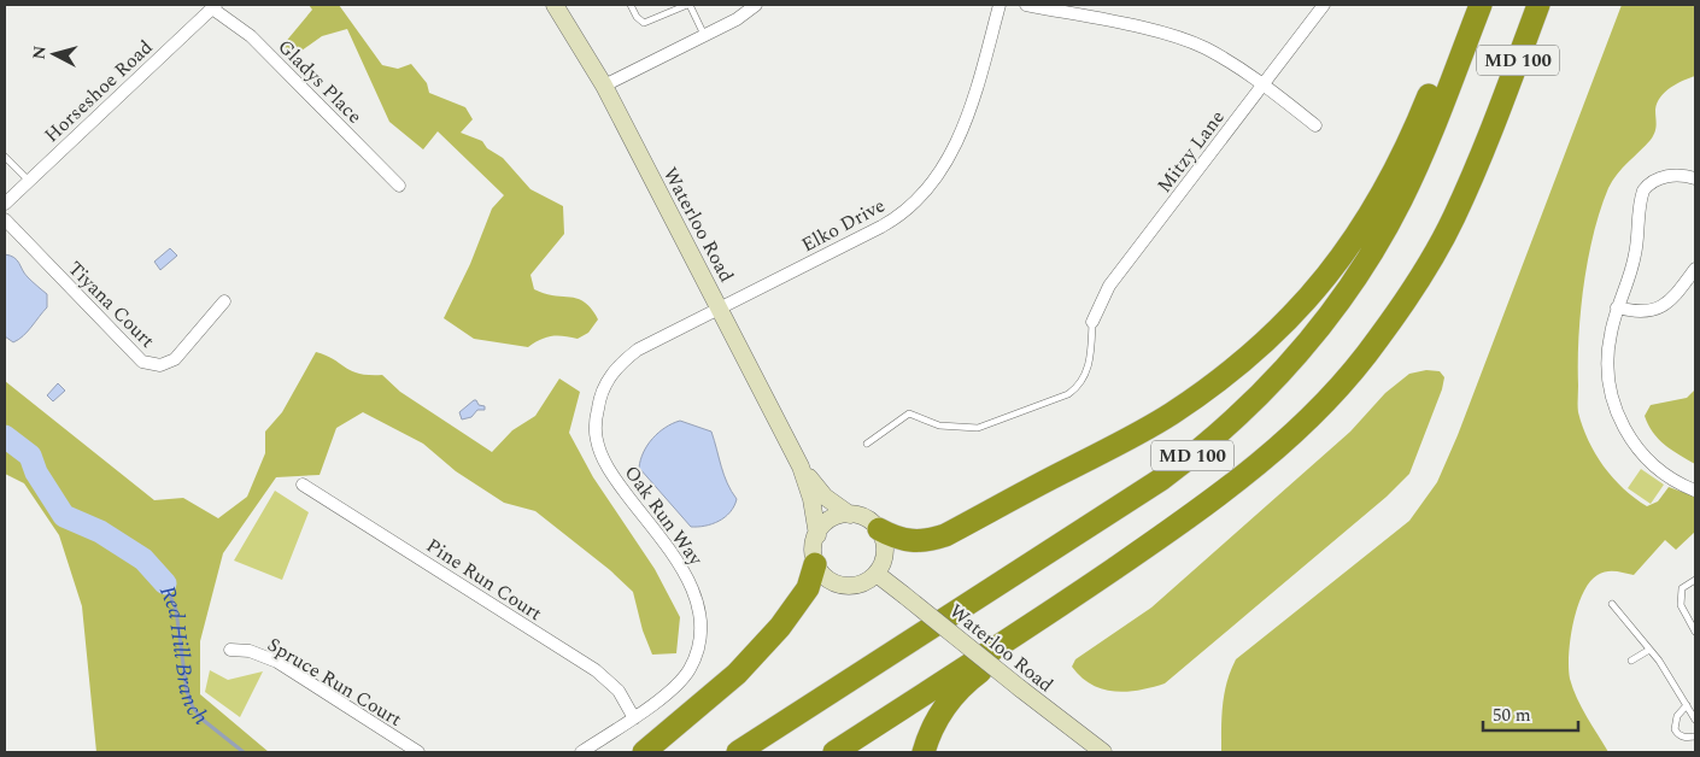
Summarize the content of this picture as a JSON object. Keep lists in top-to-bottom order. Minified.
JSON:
{"streets":{"highway":["MD 100"],"main road":["Waterloo Road"],"street":["Gladys Place","Horseshoe Road","Mitzy Lane","Elko Drive","Tiyana Court","Oak Run Way","Pine Run Court","Spruce Run Court"]},"crossings":[["Gladys Place","Horseshoe Road"],["Waterloo Road","Elko Drive"],["Waterloo Road","Oak Run Way"],["Elko Drive","Oak Run Way"],["Oak Run Way","Pine Run Court"]],"water":["Red Hill Branch"],"scale_bar":"50 m","north":"left"}
